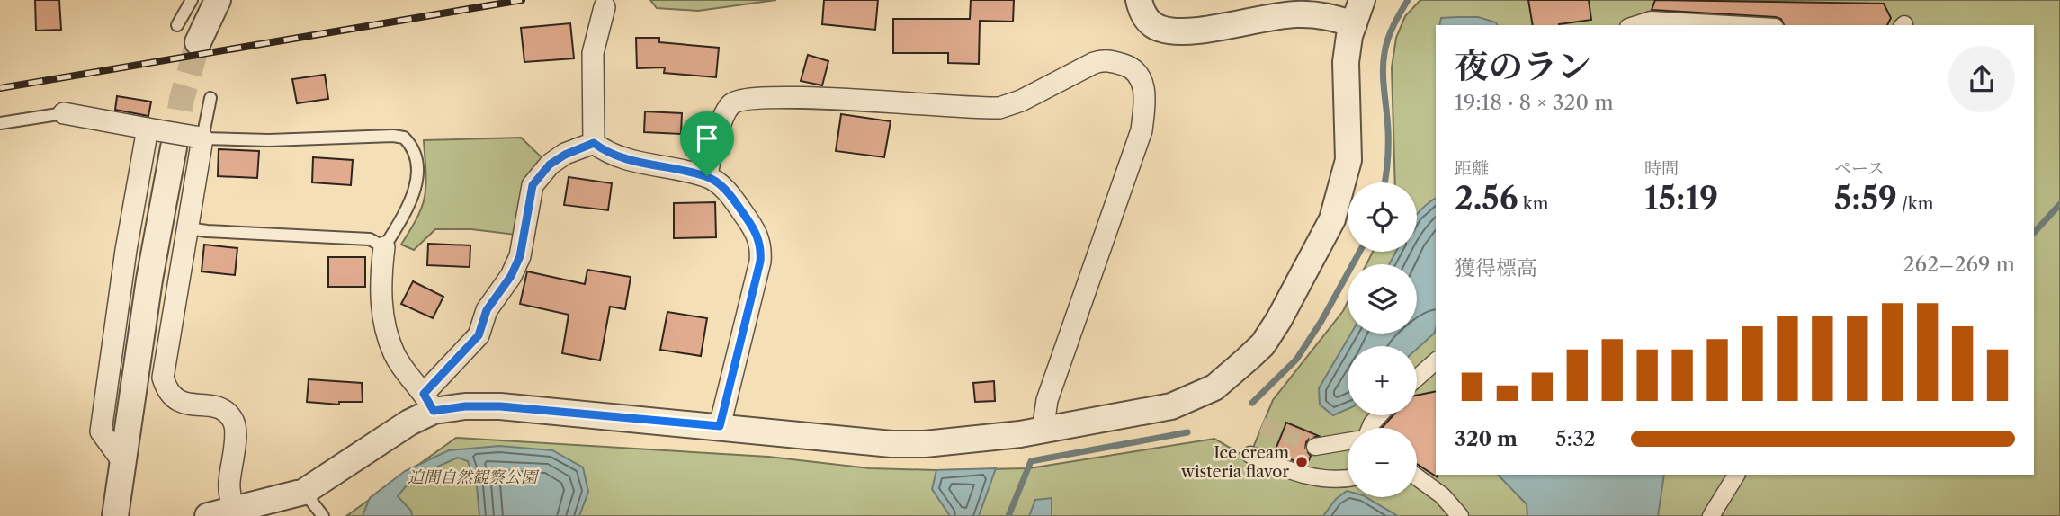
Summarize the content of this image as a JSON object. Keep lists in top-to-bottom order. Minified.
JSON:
{"parks":["迫間自然観察公園"],"places":["Ice cream wisteria flavor"],"page":{"heading":["夜のラン","19:18 · 8 × 320 m"],"stats":[["距離","2.56 km"],["時間","15:19"],["ペース","5:59 /km"]],"map_buttons":["+","−"],"chart":["獲得標高","262–269 m"],"list":[{"name":"320 m","note":"5:32"}]}}
